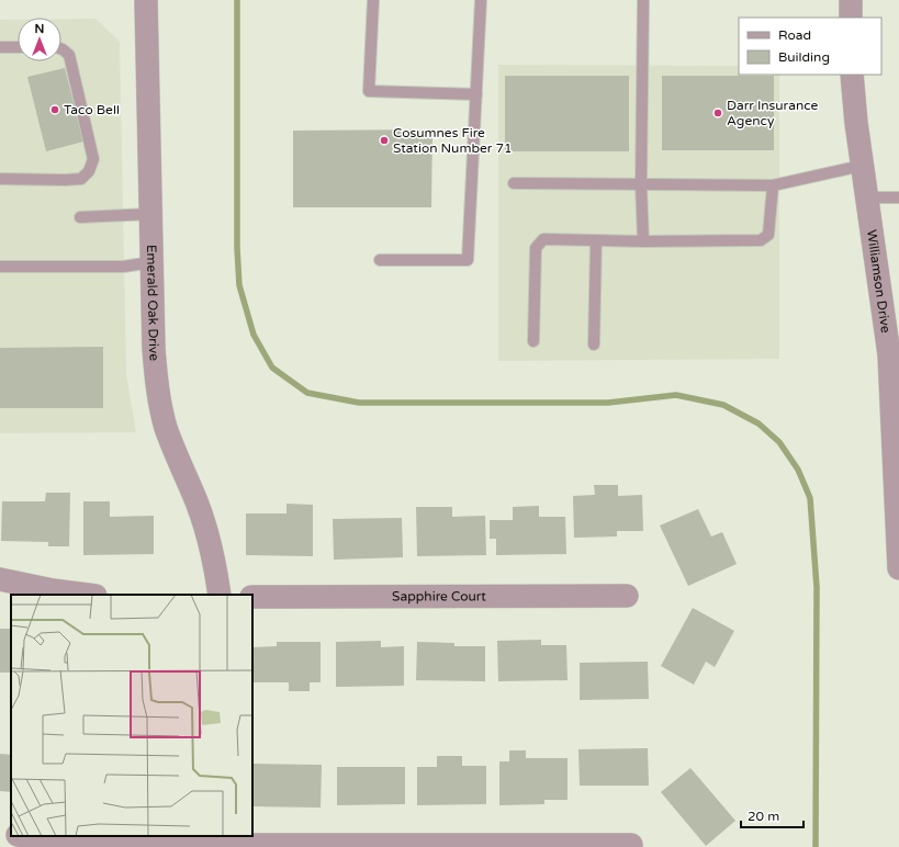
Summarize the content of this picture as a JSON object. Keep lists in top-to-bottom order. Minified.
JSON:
{"streets":{"street":["Williamson Drive","Emerald Oak Drive","Sapphire Court"]},"places":["Taco Bell","Darr Insurance Agency","Cosumnes Fire Station Number 71"],"legend":["Road","Building"],"scale_bar":"20 m","north":"top"}
